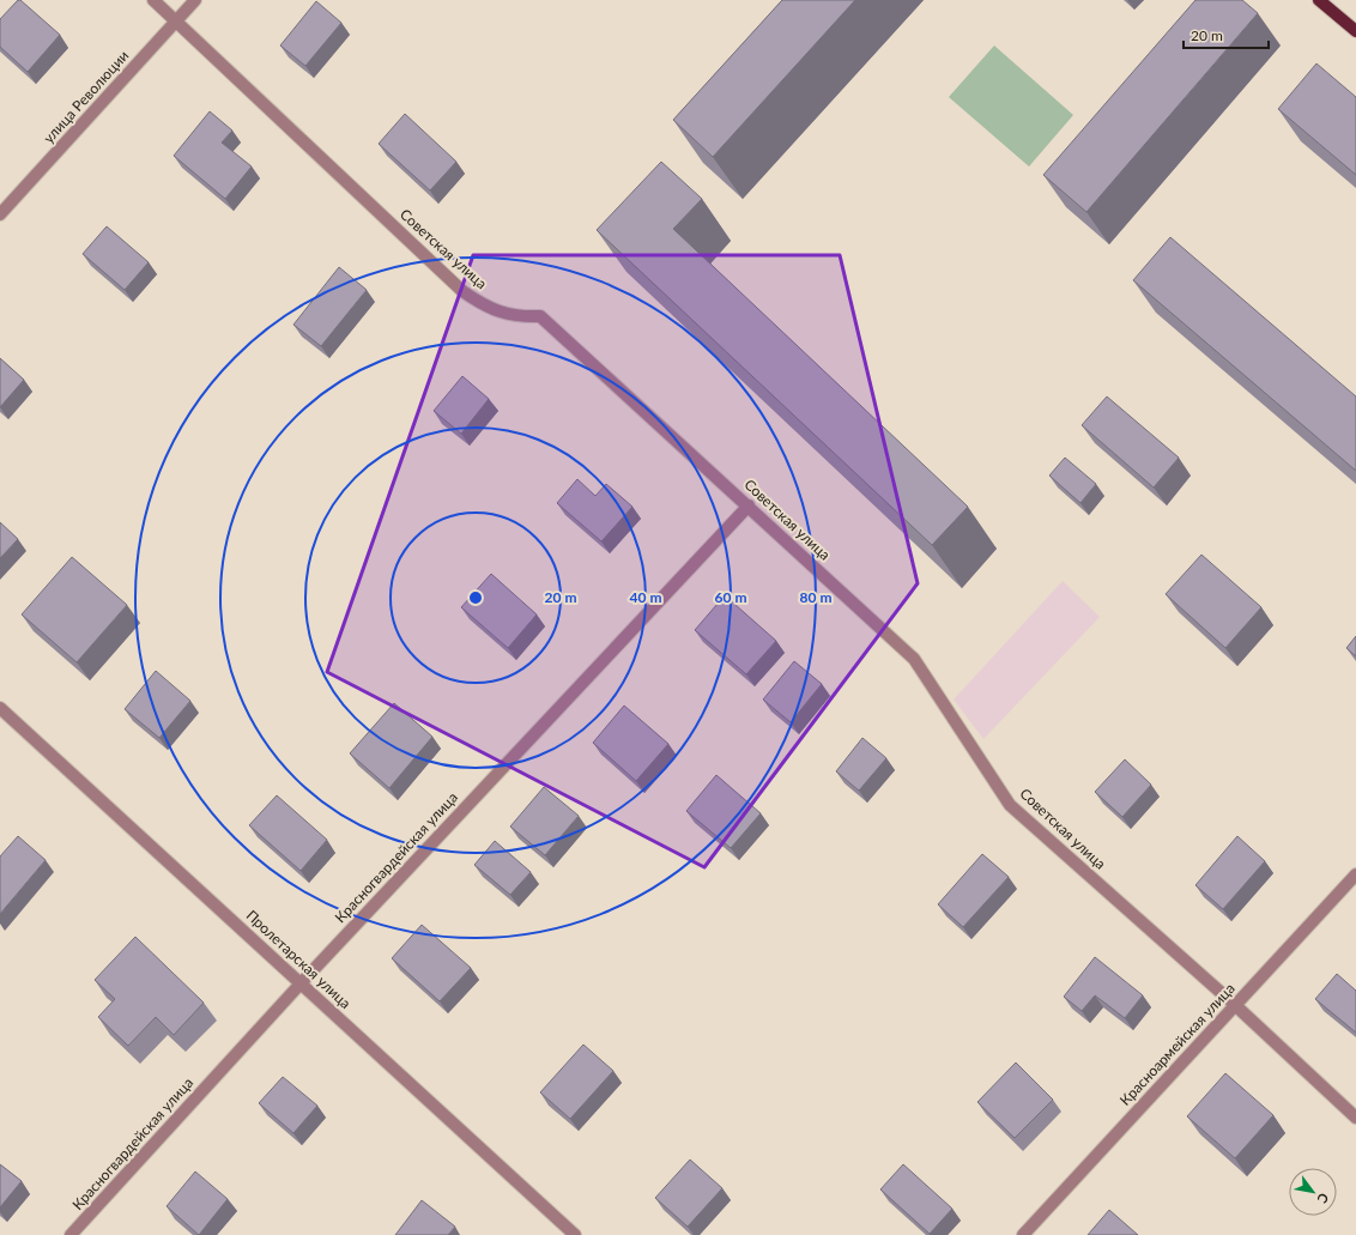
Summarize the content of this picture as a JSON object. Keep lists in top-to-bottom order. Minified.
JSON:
{"streets":{"street":["улица Революции","Советская улица","Красногвардейская улица","Пролетарская улица","Красноармейская улица"]},"crossings":[["улица Революции","Советская улица"],["Советская улица","Красногвардейская улица"],["Советская улица","Красноармейская улица"],["Красногвардейская улица","Пролетарская улица"]],"scale_bar":"20 m","north":"bottom right","rings":["20 m","40 m","60 m","80 m"]}
